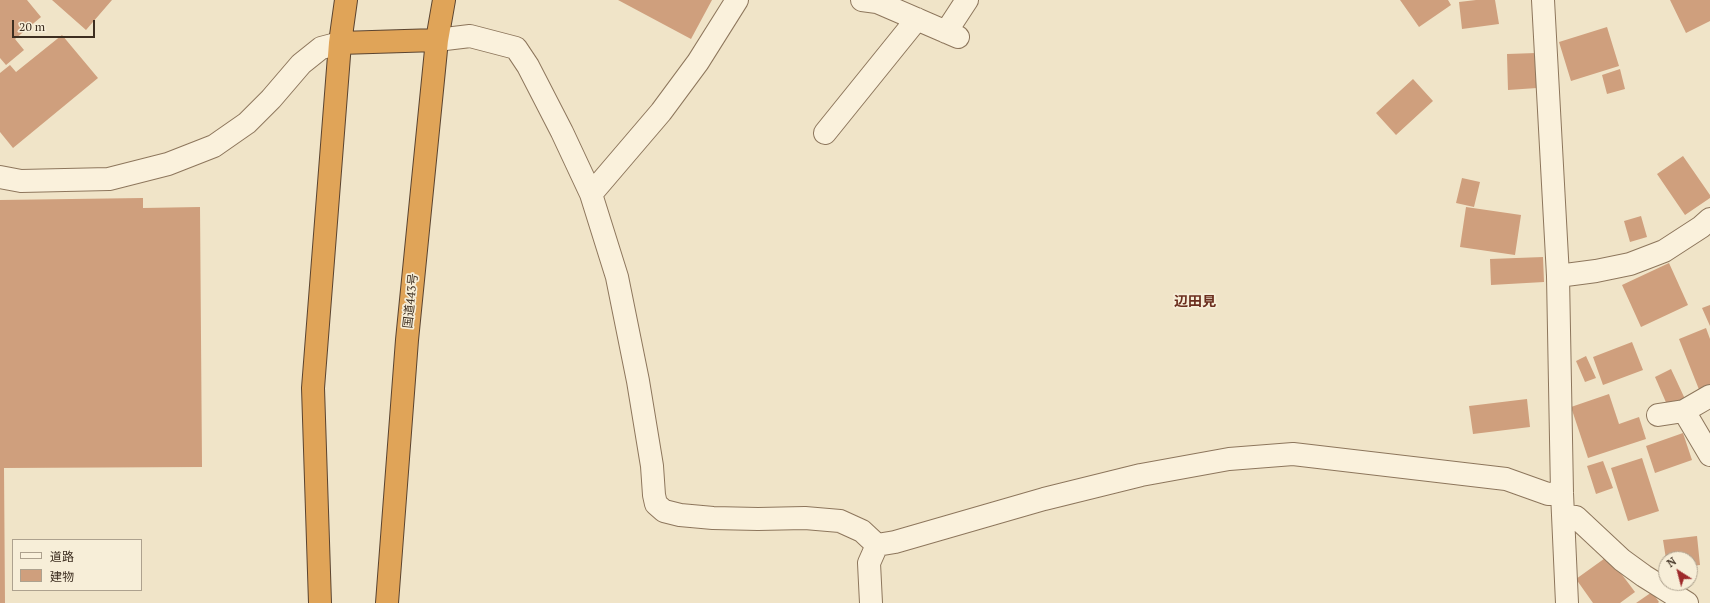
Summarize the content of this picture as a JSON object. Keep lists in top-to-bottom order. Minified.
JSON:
{"streets":{"highway":["国道443号"]},"districts":["辺田見"],"legend":["道路","建物"],"scale_bar":"20 m","north":"top left"}
